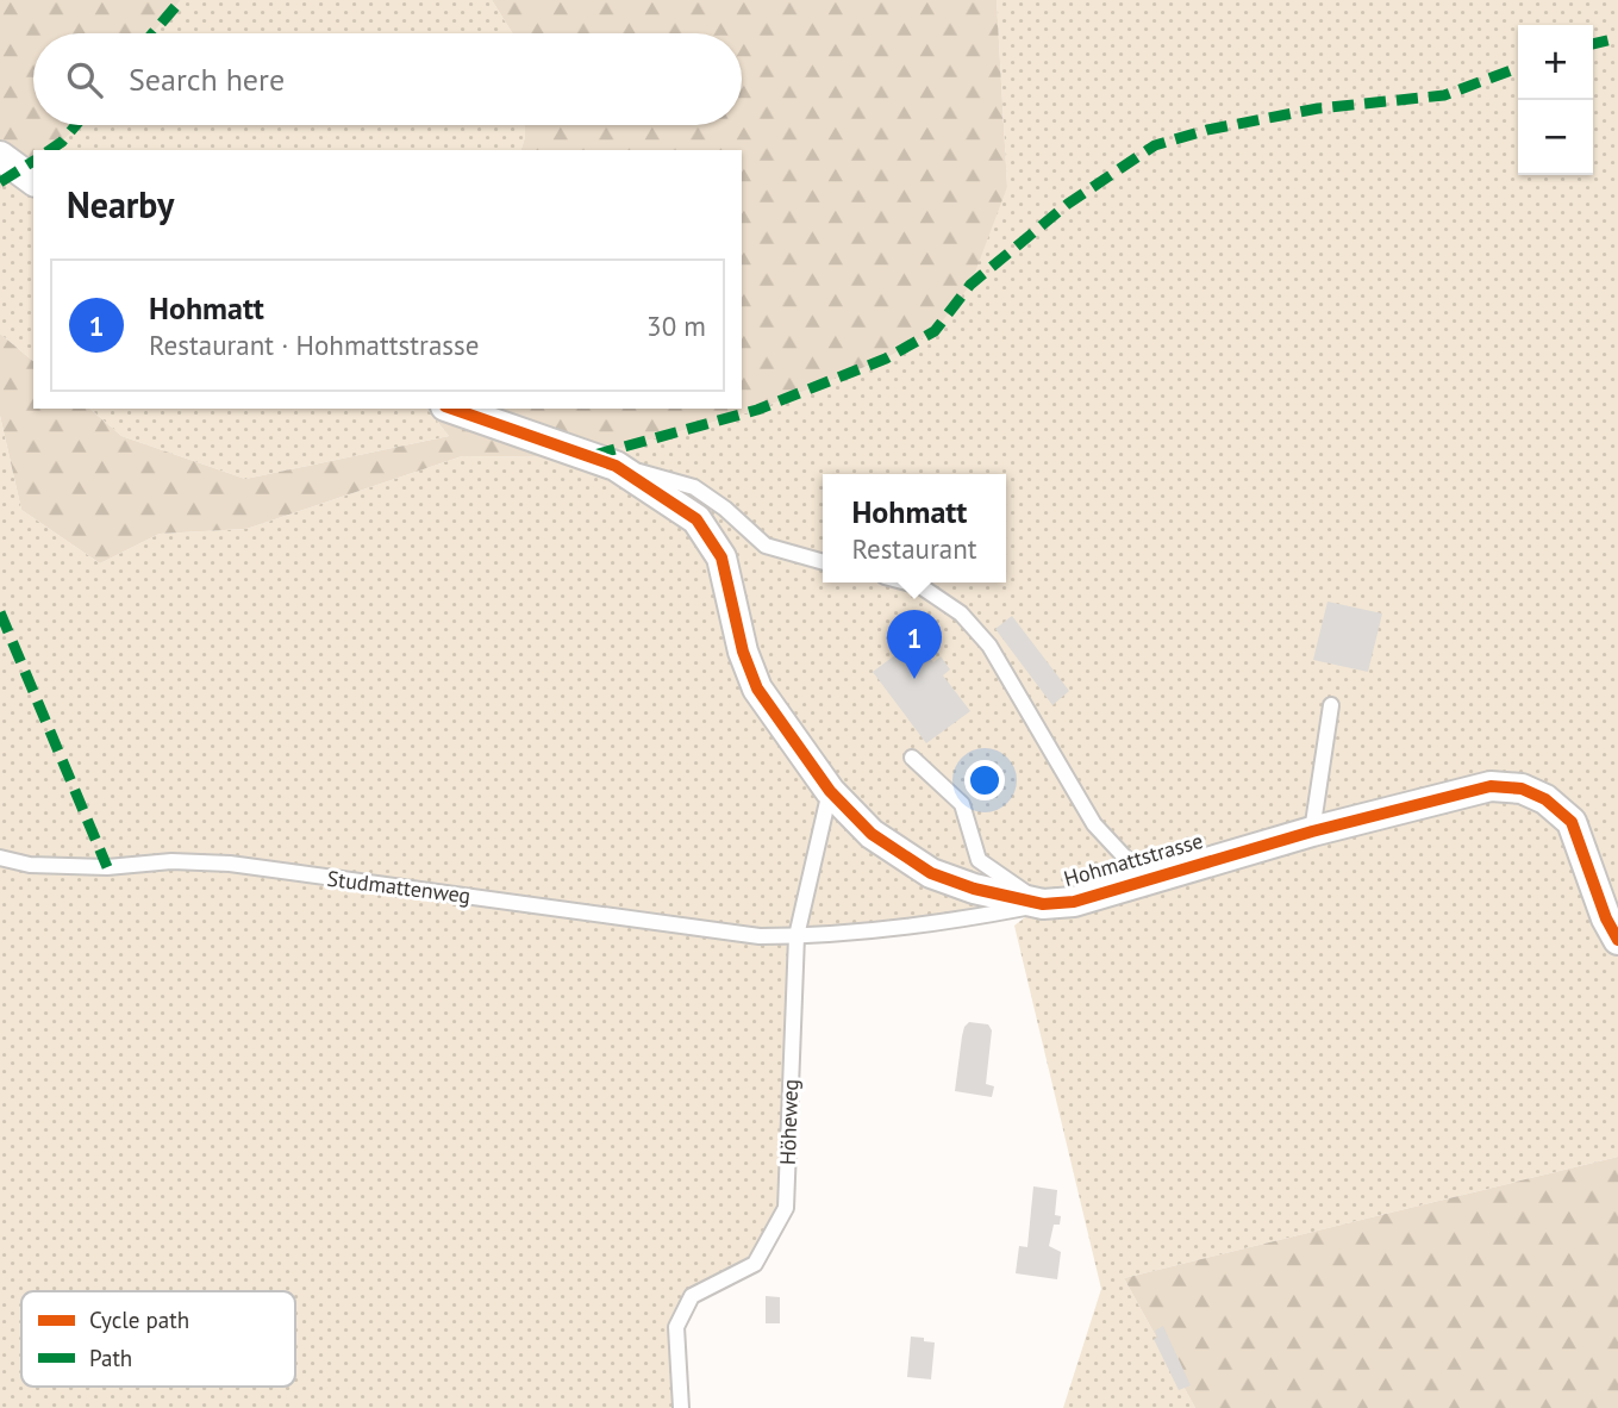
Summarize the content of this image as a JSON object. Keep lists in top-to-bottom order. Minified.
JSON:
{"streets":{"street":["Hohmattstrasse"],"lane":["Studmattenweg","Höheweg"]},"crossings":[["Hohmattstrasse","Studmattenweg"],["Hohmattstrasse","Höheweg"],["Studmattenweg","Höheweg"]],"legend":["Cycle path","Path"],"page":{"map_buttons":["+","−"],"search":"Search here","heading":"Nearby","list":[{"mark":"1","name":"Hohmatt","note":"Restaurant · Hohmattstrasse","value":"30 m"}],"popup":["Hohmatt","Restaurant"],"pins":"1"}}
